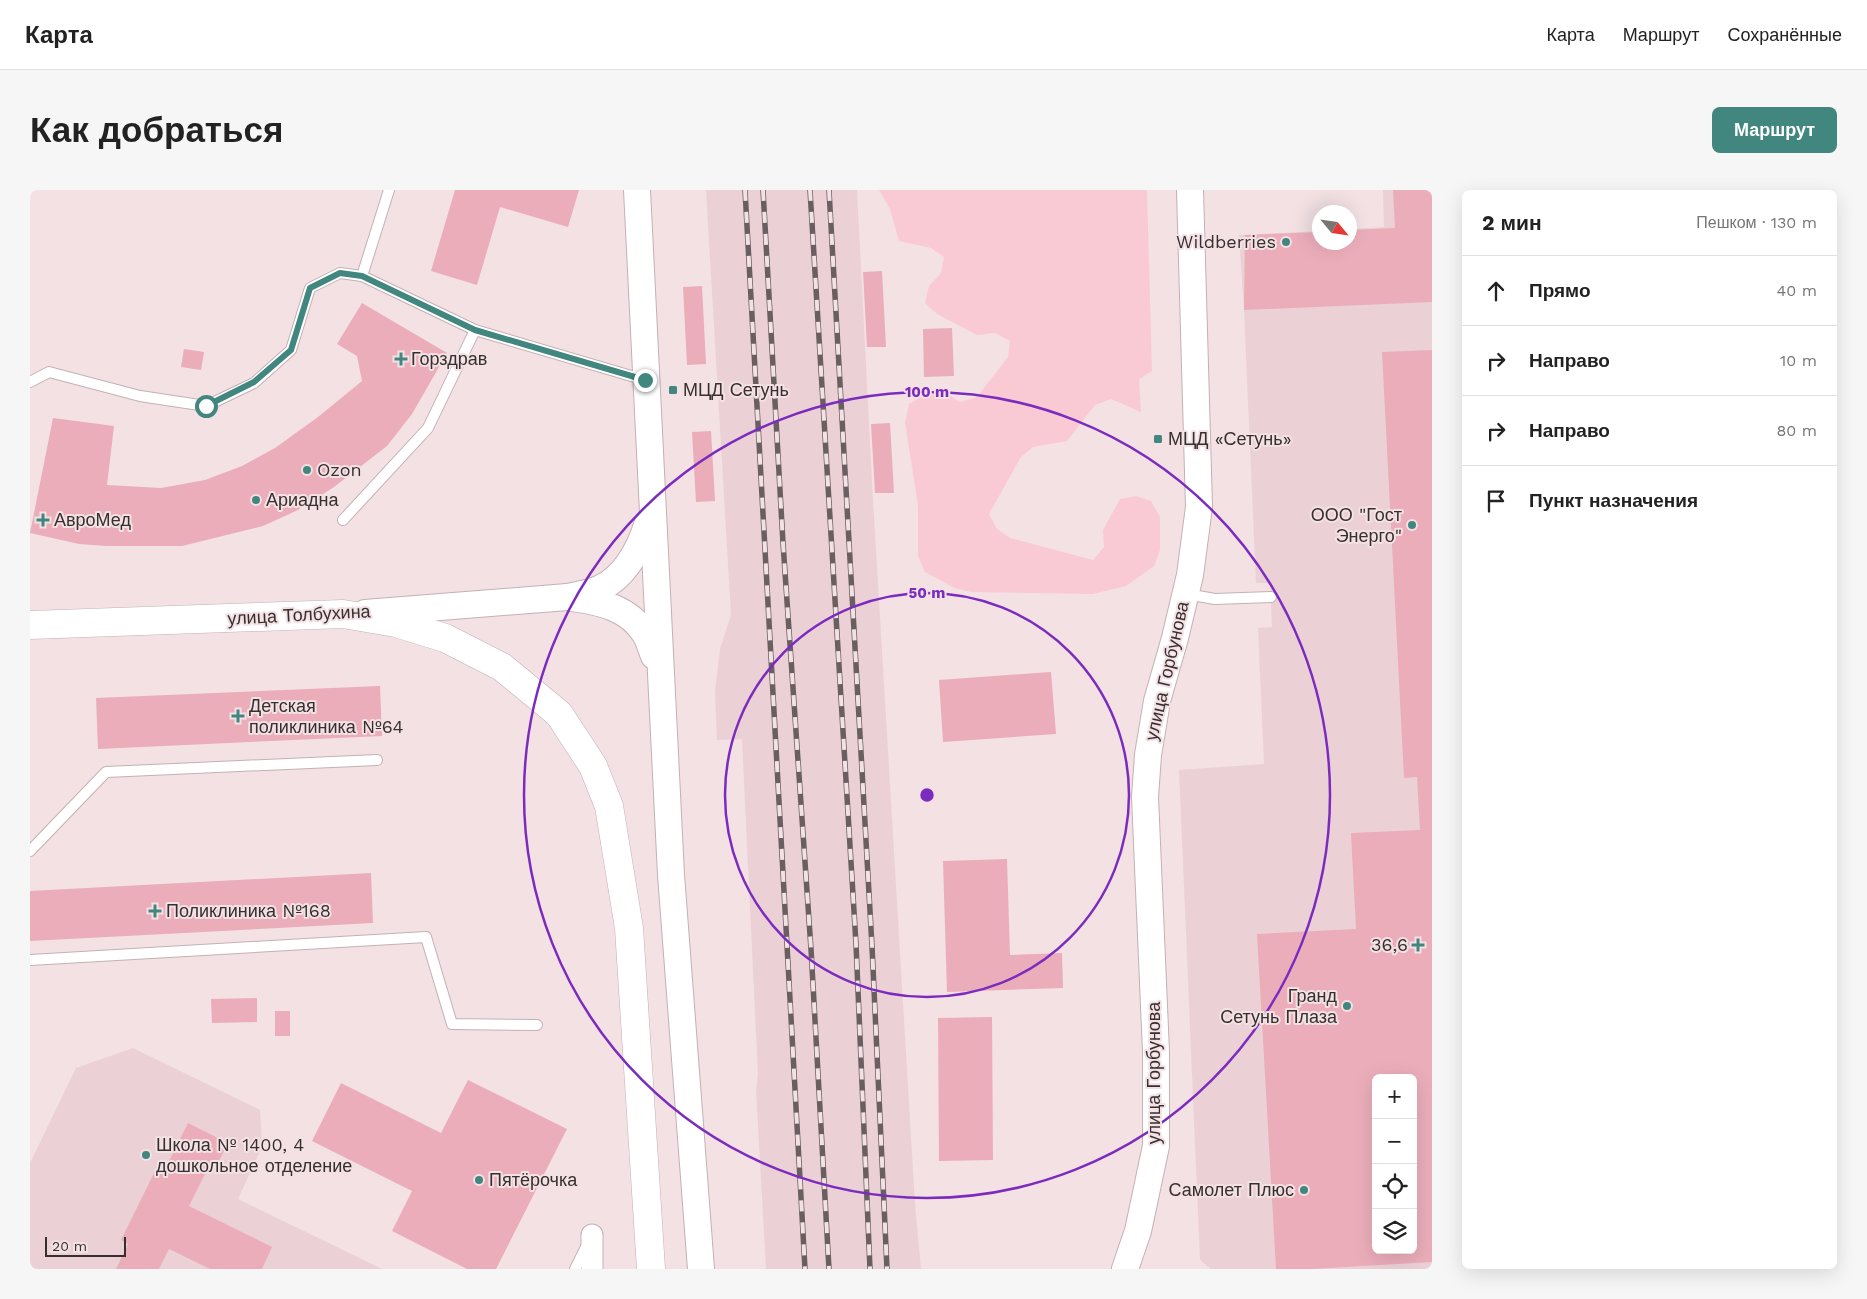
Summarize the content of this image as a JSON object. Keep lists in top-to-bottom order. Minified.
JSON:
{"streets":{"main road":["улица Толбухина"],"street":["улица Горбунова"]},"places":{"other":["Wildberries","Ozon","Ариадна","ООО \"Гост Энерго\"","Гранд Сетунь Плаза","Школа № 1400, 4 дошкольное отделение","Пятёрочка","Самолет Плюс"],"health":["Горздрав","АвроМед","Детская поликлиника №64","Поликлиника №168","36,6"],"transit":["МЦД Сетунь","МЦД «Сетунь»"]},"scale_bar":"20 m","north":"bottom right","page":{"header":"Карта","nav":["Карта","Маршрут","Сохранённые"],"buttons":"Маршрут","title":"Как добраться","heading":["2 мин","Пешком · 130 m"],"list":[["Прямо","40 m"],["Направо","10 m"],["Направо","80 m"],"Пункт назначения"],"map_buttons":["+","−"],"scale":"20 m"},"rings":["100 m","50 m"]}
